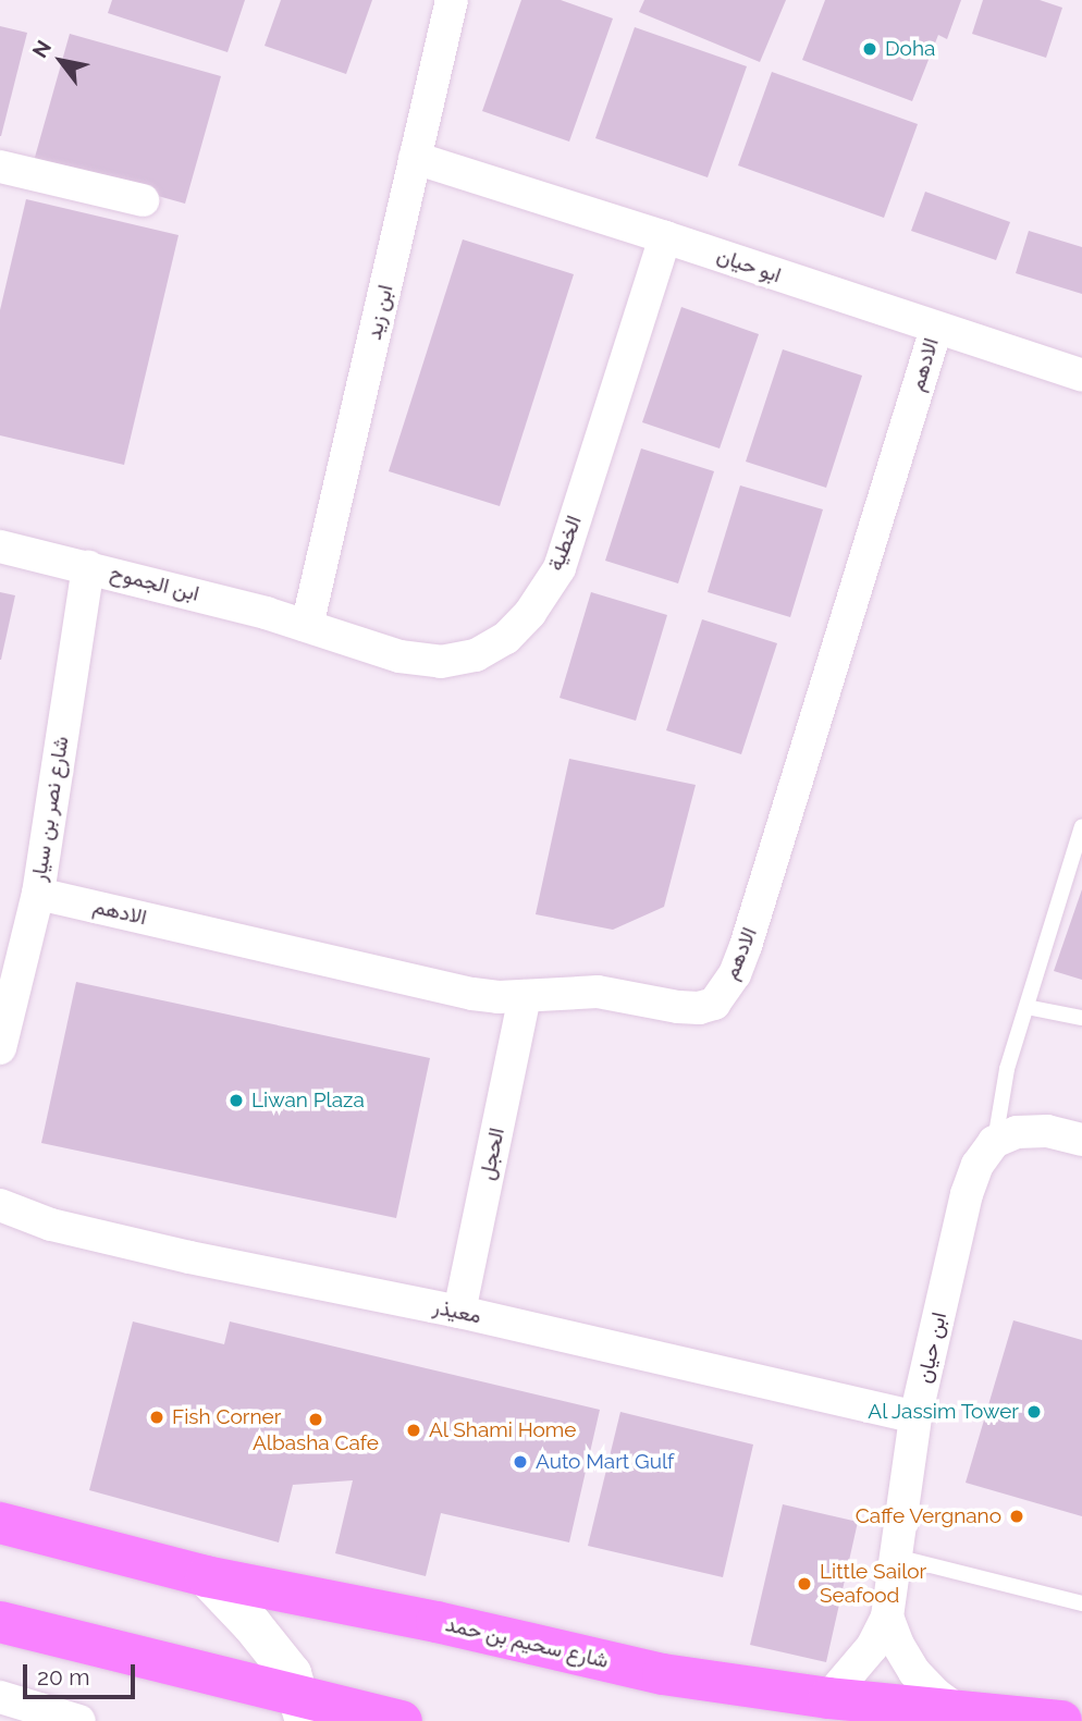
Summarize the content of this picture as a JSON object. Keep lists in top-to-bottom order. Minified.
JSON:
{"streets":{"highway":["شارع سحيم بن حمد"],"street":["ابو حيان","ابن زيد","الادهم","الخطية","ابن الجموح","شارع نصر بن سيار","الحجل","معيذر","ابن حيان"]},"crossings":[["ابو حيان","ابن زيد"],["ابو حيان","الادهم"],["ابو حيان","الخطية"],["ابن زيد","الخطية"],["ابن زيد","ابن الجموح"],["الادهم","شارع نصر بن سيار"],["الادهم","الحجل"],["الخطية","ابن الجموح"],["ابن الجموح","شارع نصر بن سيار"],["الحجل","معيذر"],["معيذر","ابن حيان"],["ابن حيان","شارع سحيم بن حمد"]],"places":["Doha","Liwan Plaza","Al Jassim Tower","Fish Corner","Albasha Cafe","Al Shami Home","Auto Mart Gulf","Caffe Vergnano","Little Sailor Seafood"],"scale_bar":"20 m","north":"top left"}
